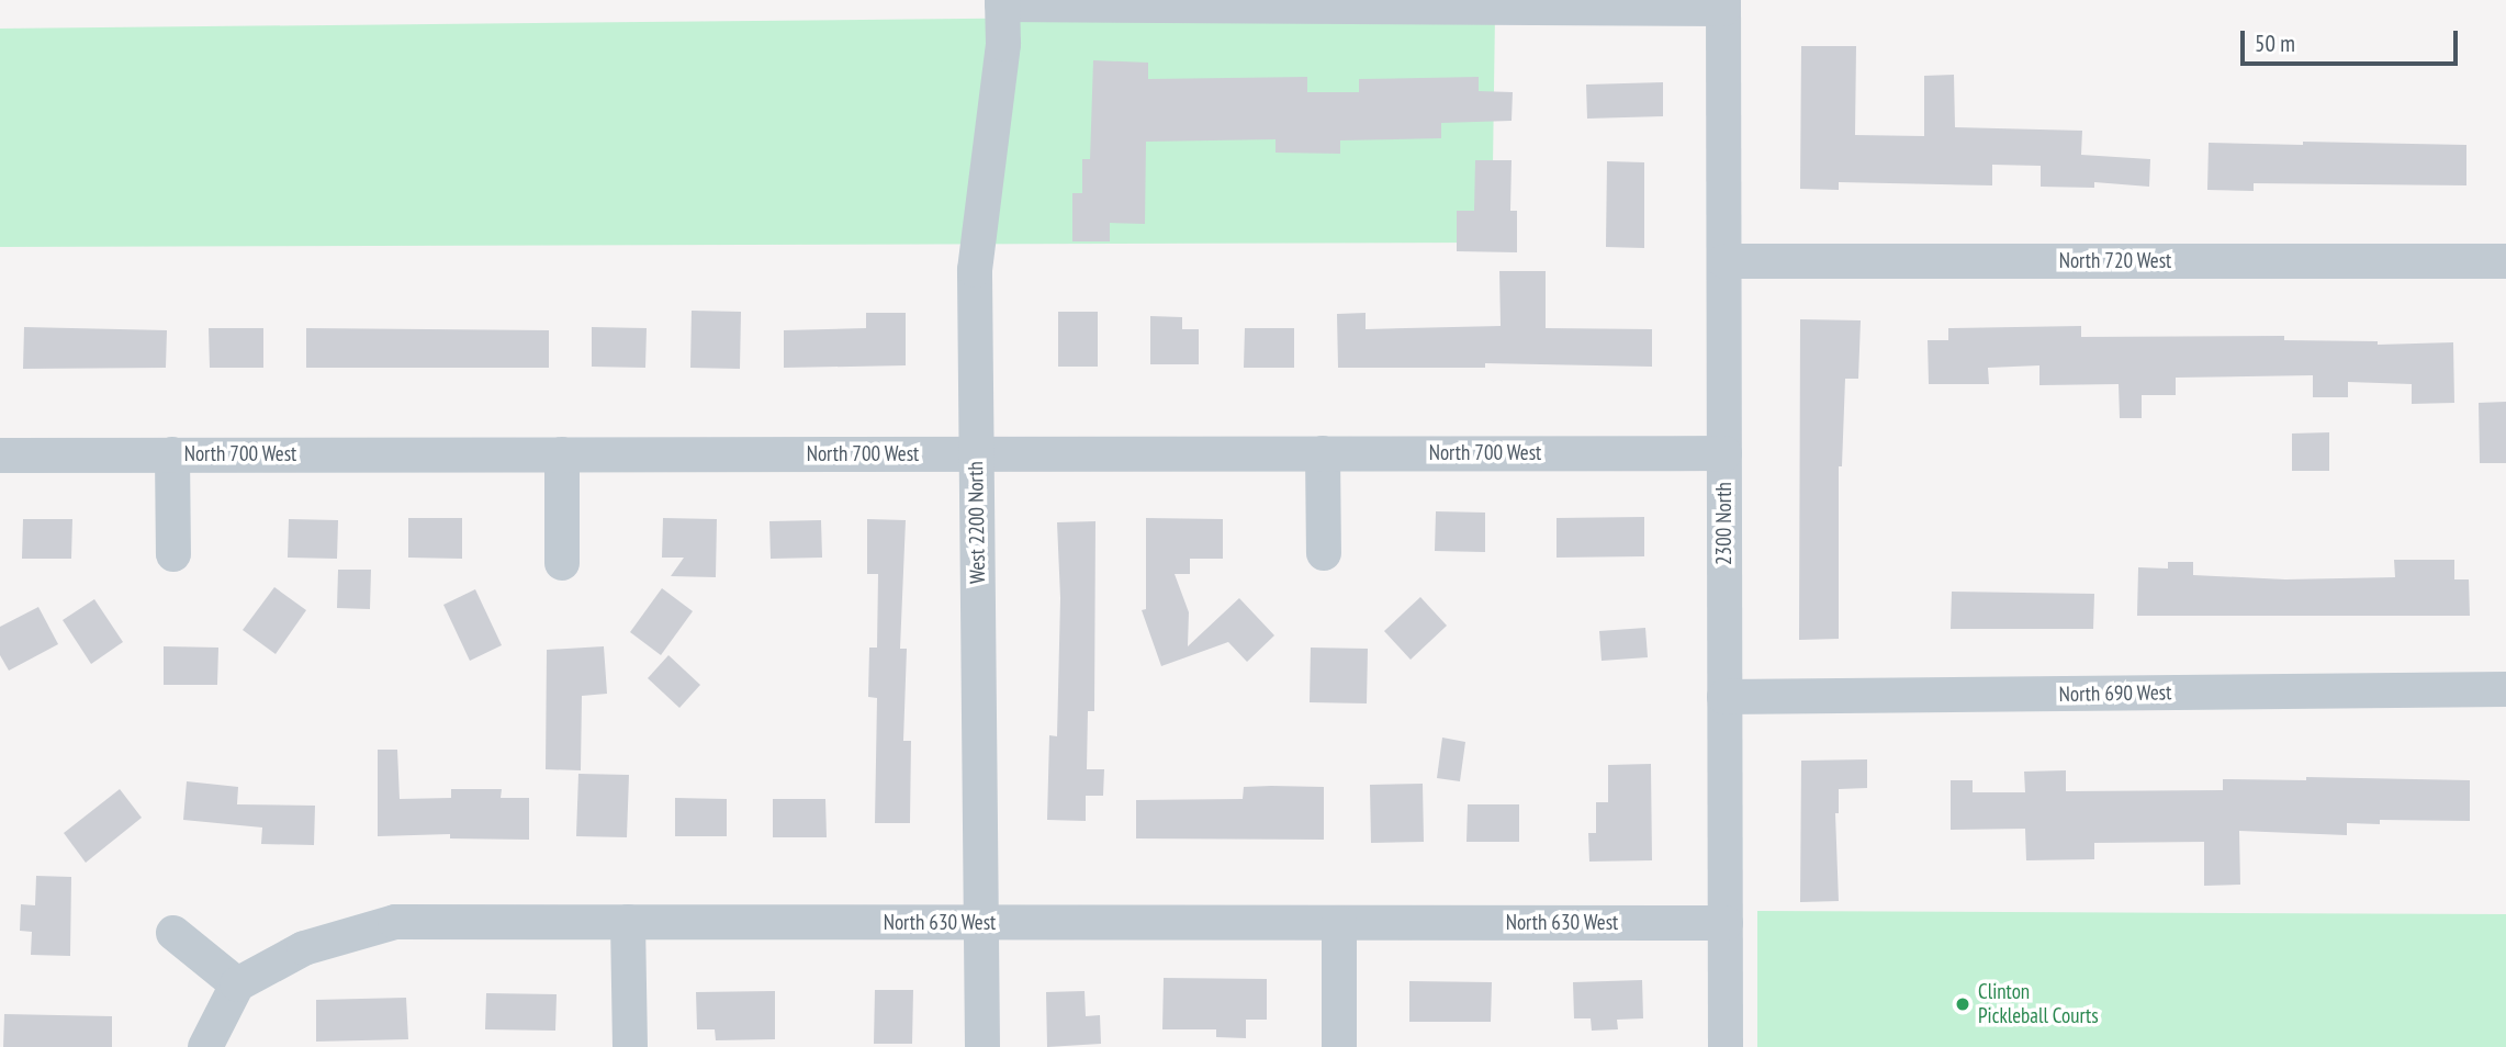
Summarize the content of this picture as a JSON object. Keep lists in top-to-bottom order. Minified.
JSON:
{"streets":{"street":["North 720 West","North 700 West","West 2200 North","2300 North","North 690 West","North 630 West"]},"crossings":[["North 720 West","2300 North"],["North 700 West","West 2200 North"],["North 700 West","2300 North"],["West 2200 North","North 630 West"],["2300 North","North 690 West"],["2300 North","North 630 West"]],"places":["Clinton Pickleball Courts"],"scale_bar":"50 m"}
